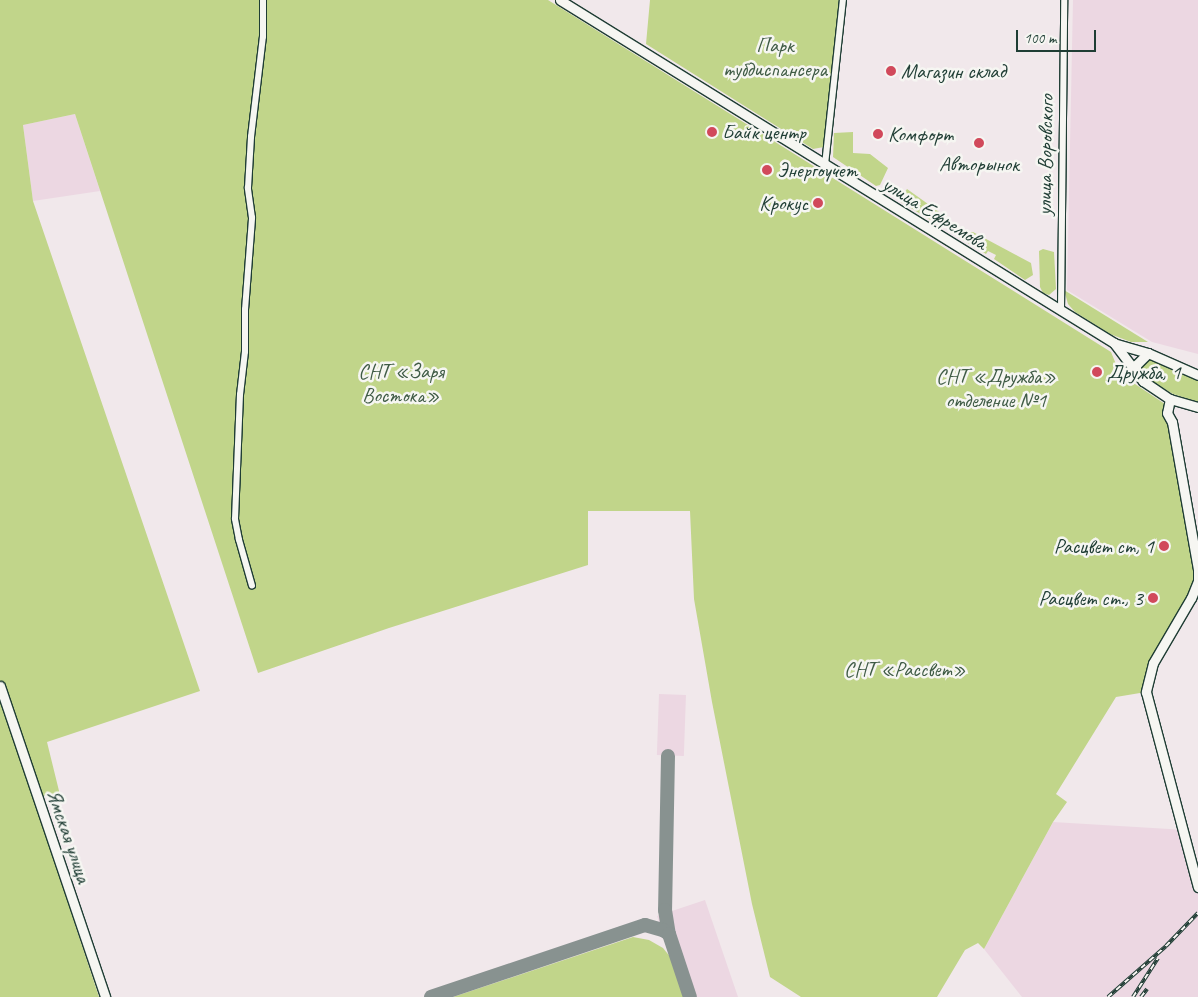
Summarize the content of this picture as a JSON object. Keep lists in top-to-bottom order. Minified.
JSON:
{"streets":{"main road":["улица Ефремова","Ямская улица"],"street":["улица Воровского"]},"crossings":[["улица Воровского","улица Ефремова"]],"parks":["Парк тубдиспансера","СНТ «Заря Востока»","СНТ «Дружба» отделение №1","СНТ «Рассвет»"],"places":["Магазин склад","Байк центр","Комфорт","Авторынок","Энергоучет","Крокус","Дружба, 1","Расцвет ст, 1","Расцвет ст., 3"],"scale_bar":"100 m"}
